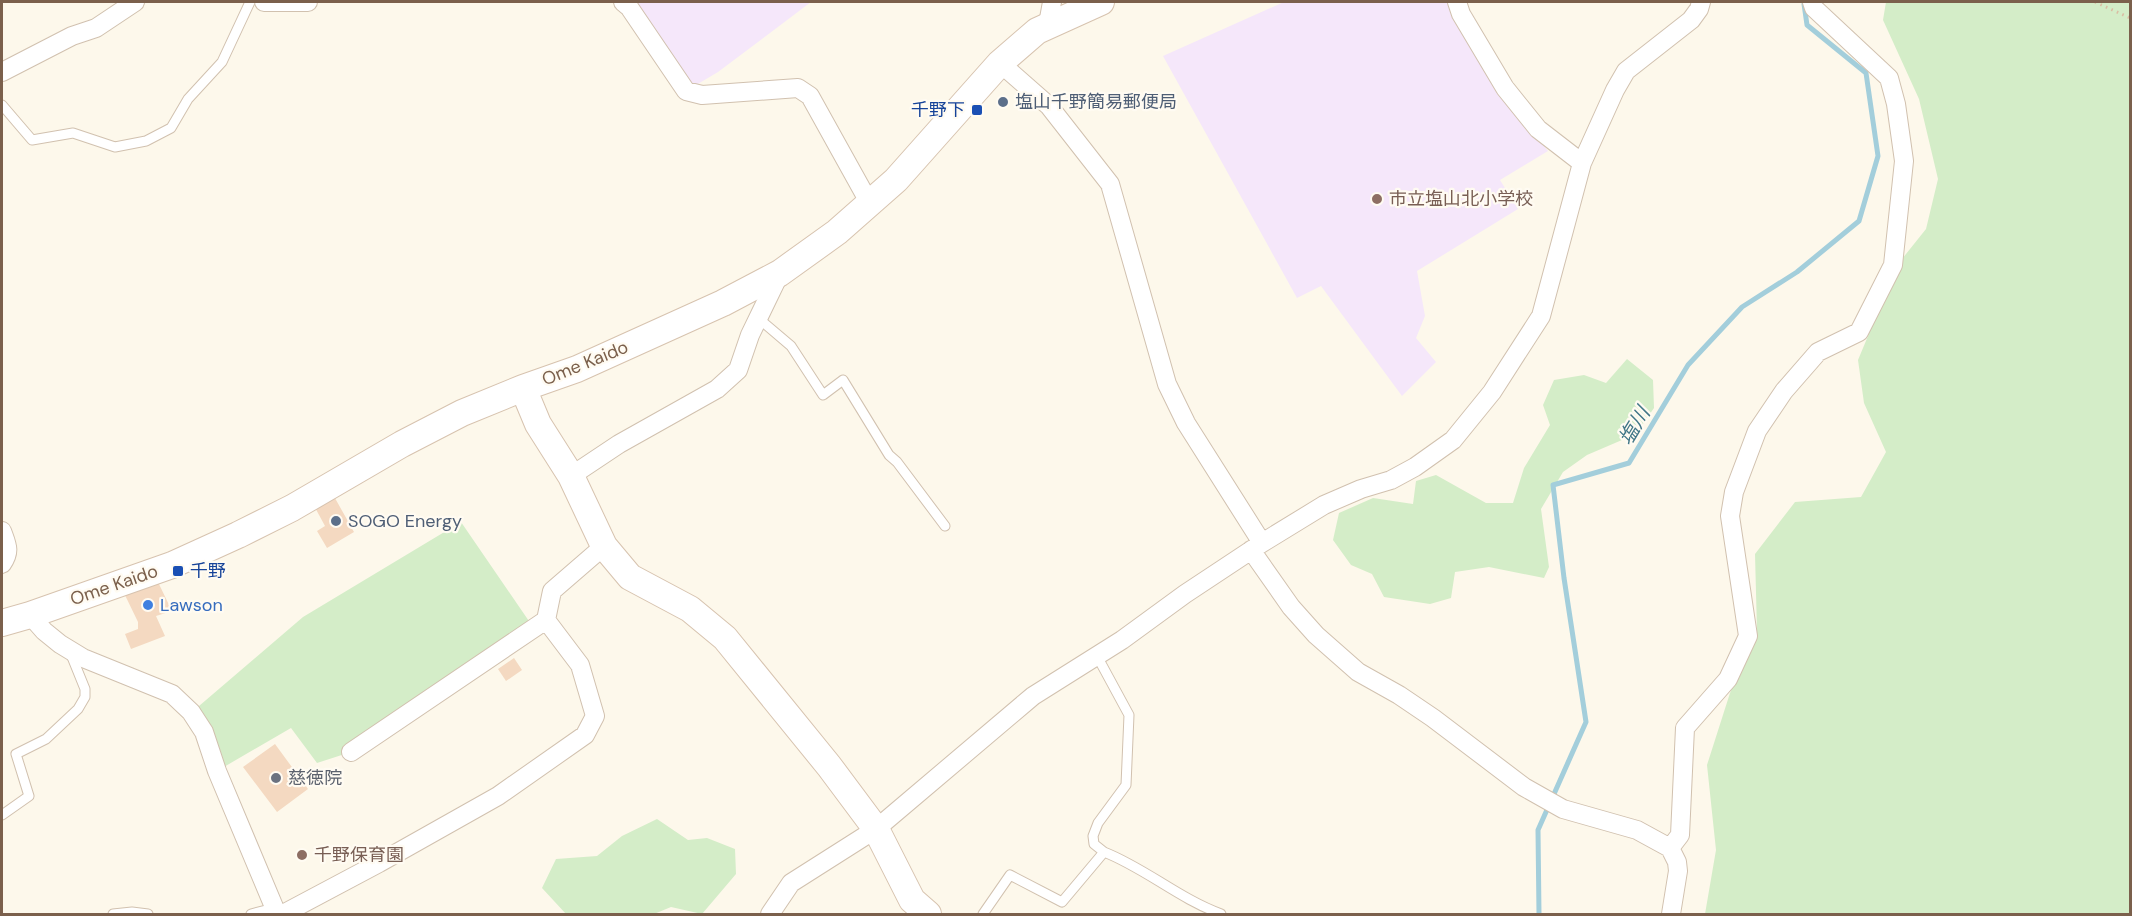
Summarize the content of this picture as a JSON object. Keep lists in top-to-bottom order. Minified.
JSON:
{"streets":{"street":["Ome Kaido"]},"water":["塩川"],"places":{"other":["塩山千野簡易郵便局","市立塩山北小学校","SOGO Energy","Lawson","慈徳院","千野保育園"],"transit":["千野下","千野"]}}
